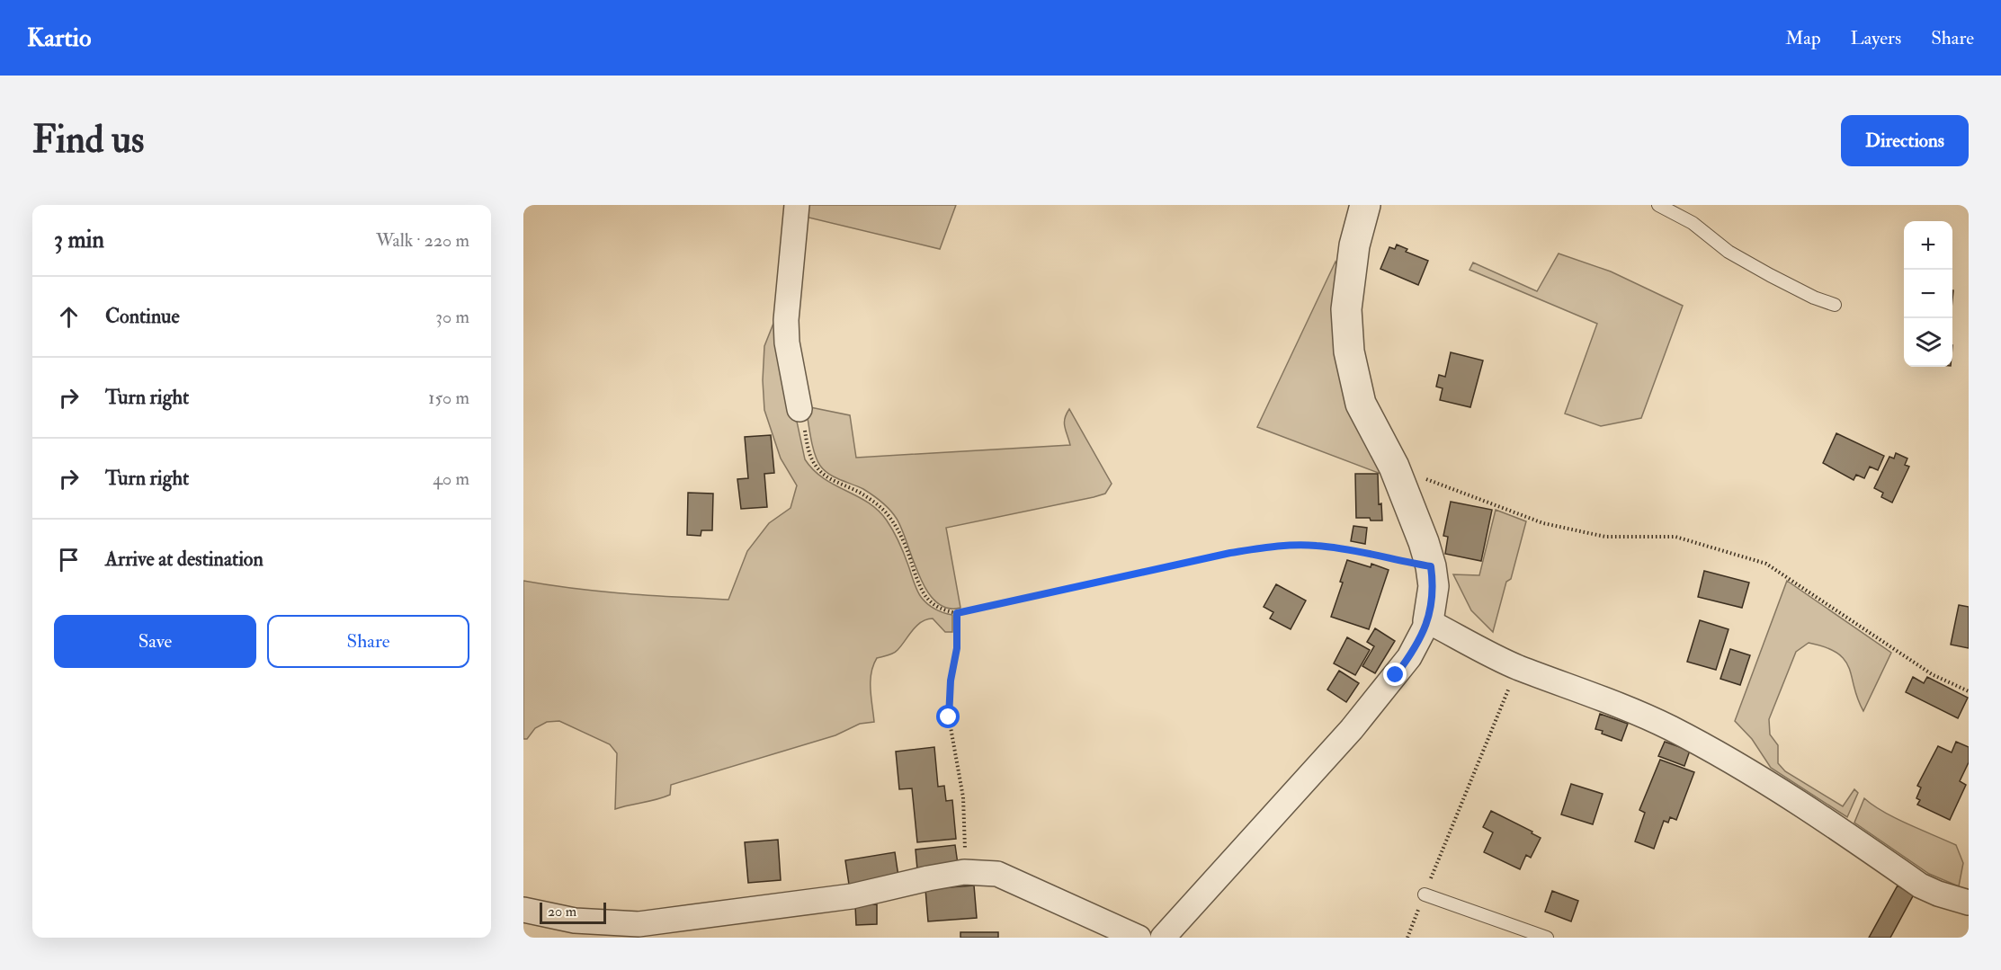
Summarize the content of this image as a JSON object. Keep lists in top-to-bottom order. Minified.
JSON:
{"scale_bar":"20 m","page":{"header":"Kartio","nav":["Map","Layers","Share"],"buttons":["Directions",["Save","Share"]],"title":"Find us","heading":["3 min","Walk · 220 m"],"map_buttons":["+","−"],"list":[["Continue","30 m"],["Turn right","150 m"],["Turn right","40 m"],"Arrive at destination"],"scale":"20 m"}}
